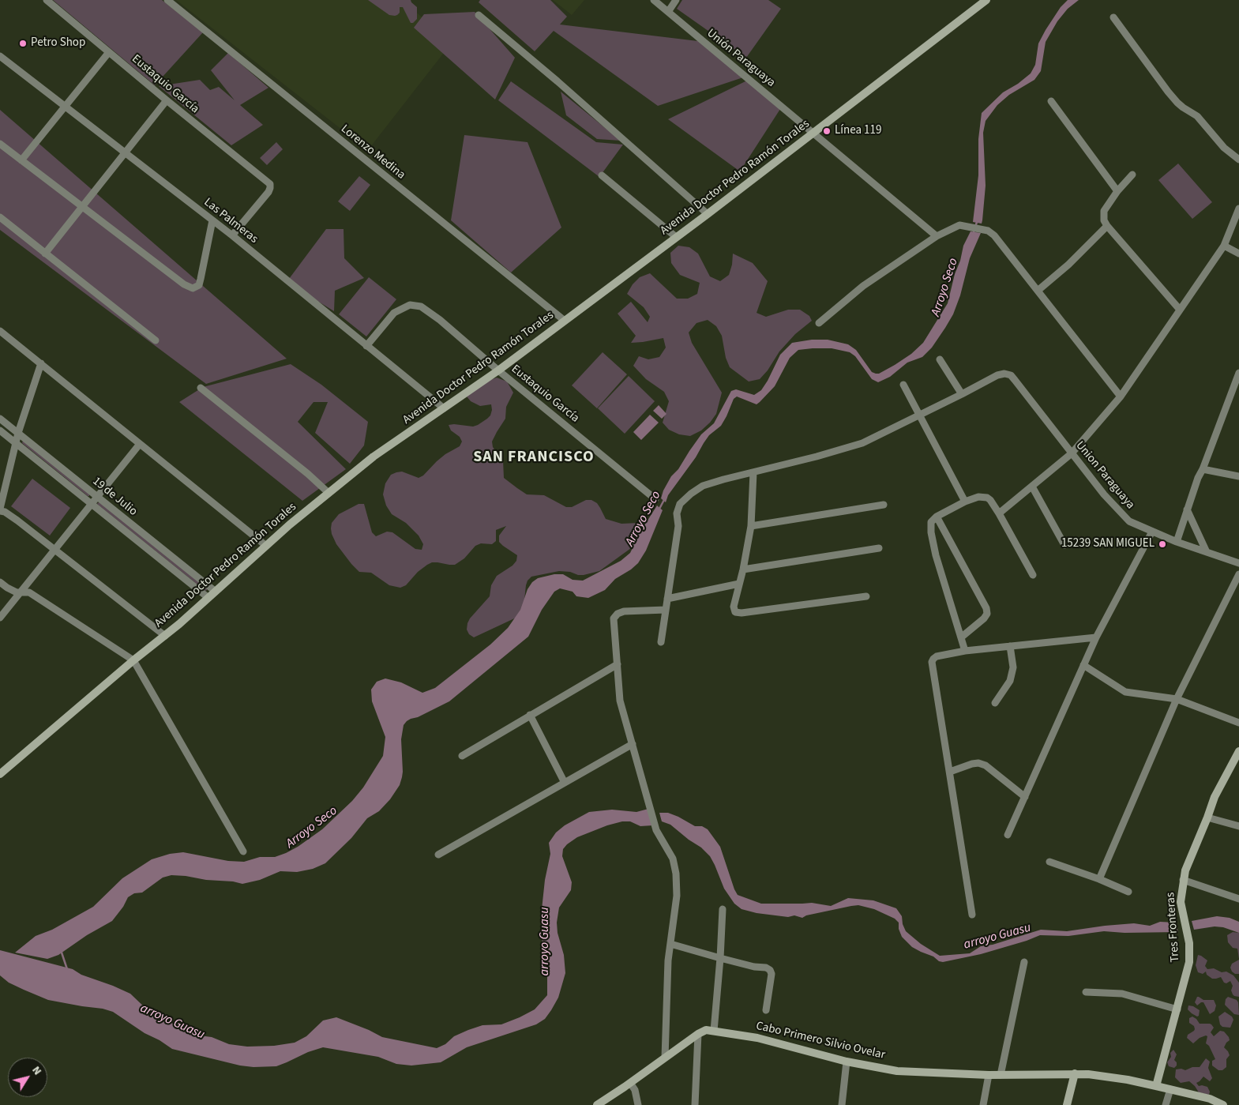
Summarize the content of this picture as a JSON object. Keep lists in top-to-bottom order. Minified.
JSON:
{"streets":{"street":["Unión Paraguaya","Eustaquio García","Lorenzo Medina","Avenida Doctor Pedro Ramón Torales","Las Palmeras","Union Paraguaya","19 de Julio","Tres Fronteras","Cabo Primero Silvio Ovelar"]},"crossings":[["Unión Paraguaya","Avenida Doctor Pedro Ramón Torales"],["Eustaquio García","Avenida Doctor Pedro Ramón Torales"],["Eustaquio García","Las Palmeras"],["Lorenzo Medina","Avenida Doctor Pedro Ramón Torales"],["Avenida Doctor Pedro Ramón Torales","Las Palmeras"],["Avenida Doctor Pedro Ramón Torales","19 de Julio"],["Tres Fronteras","Cabo Primero Silvio Ovelar"]],"districts":["SAN FRANCISCO"],"water":["Arroyo Seco","arroyo Guasu"],"places":["Petro Shop","Línea 119","15239 SAN MIGUEL"],"north":"top right"}
